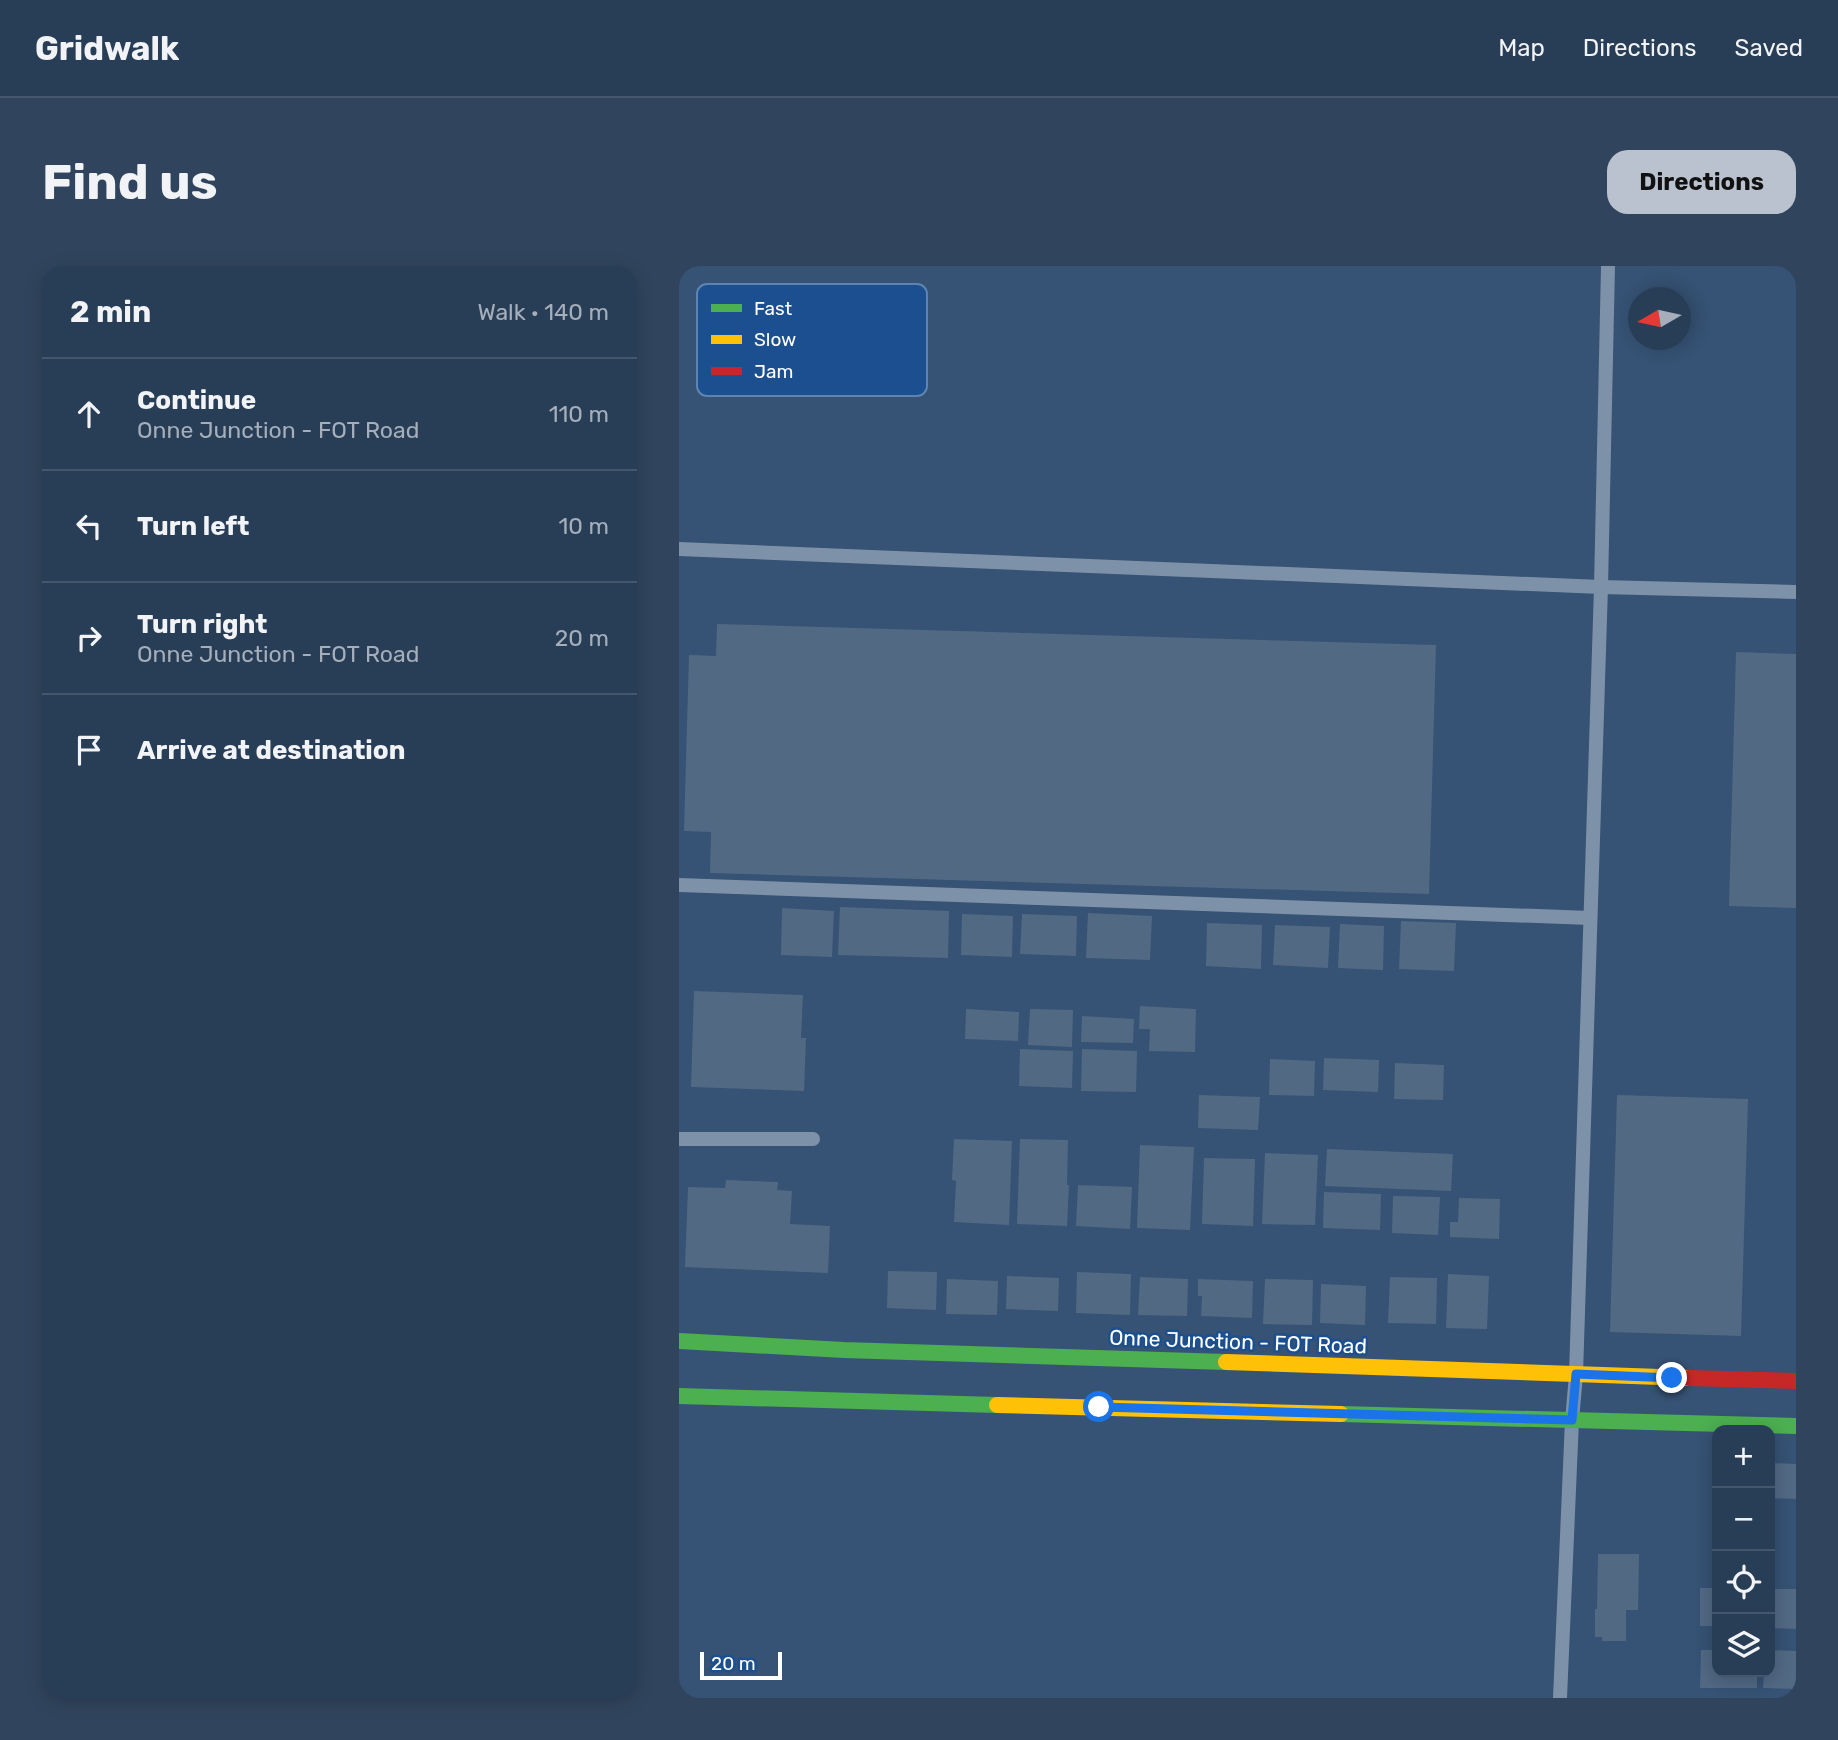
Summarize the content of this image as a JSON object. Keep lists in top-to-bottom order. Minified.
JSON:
{"streets":{"street":["Onne Junction - FOT Road"]},"legend":["Fast","Slow","Jam"],"scale_bar":"20 m","north":"left","page":{"header":"Gridwalk","nav":["Map","Directions","Saved"],"buttons":"Directions","title":"Find us","heading":["2 min","Walk · 140 m"],"list":[["Continue","Onne Junction - FOT Road","110 m"],["Turn left","10 m"],["Turn right","Onne Junction - FOT Road","20 m"],"Arrive at destination"],"map_buttons":["+","−"],"scale":"20 m"}}
